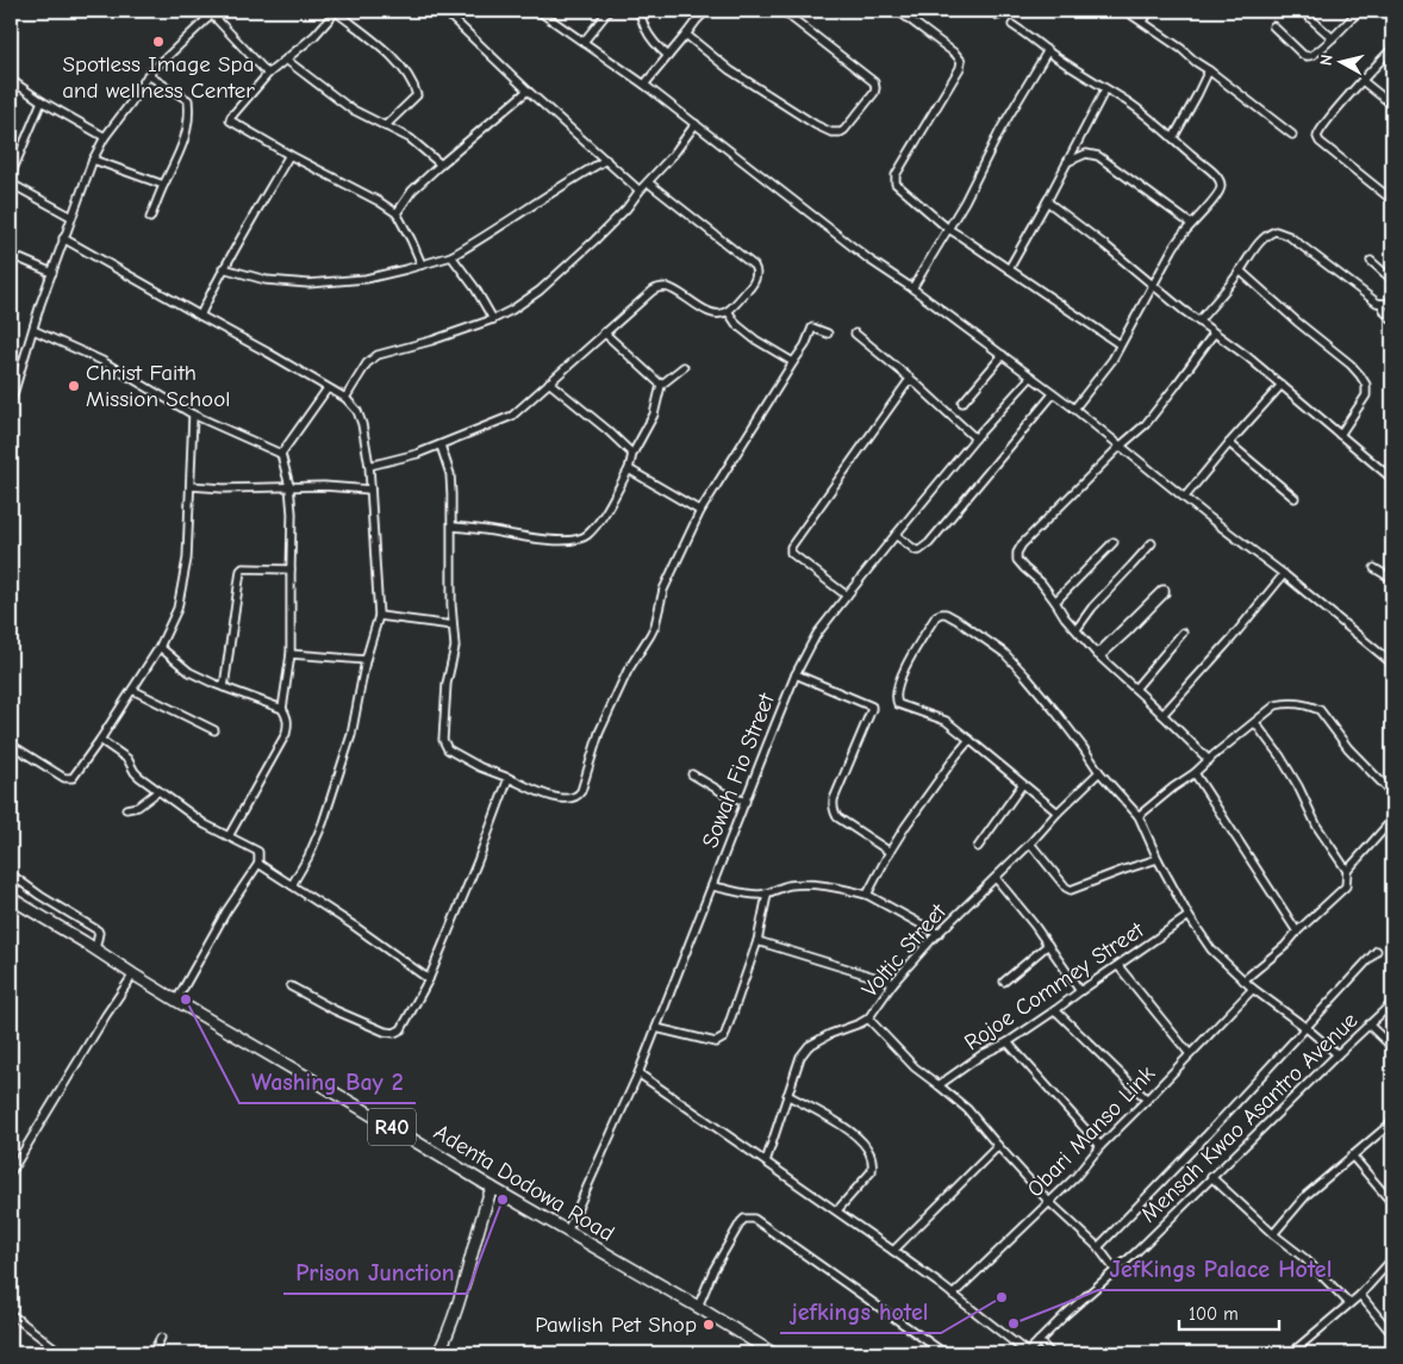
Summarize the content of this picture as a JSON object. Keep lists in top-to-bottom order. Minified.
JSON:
{"streets":{"main road":["R40","Adenta Dodowa Road"],"street":["Sowah Fio Street","Voltic Street","Rojoe Commey Street","Mensah Kwao Asantro Avenue","Obari Manso Link"]},"crossings":[["Sowah Fio Street","Adenta Dodowa Road"]],"places":["Spotless Image Spa and wellness Center","Christ Faith Mission School","Washing Bay 2","Prison Junction","jefkings hotel","JefKings Palace Hotel","Pawlish Pet Shop"],"scale_bar":"100 m","north":"left"}
